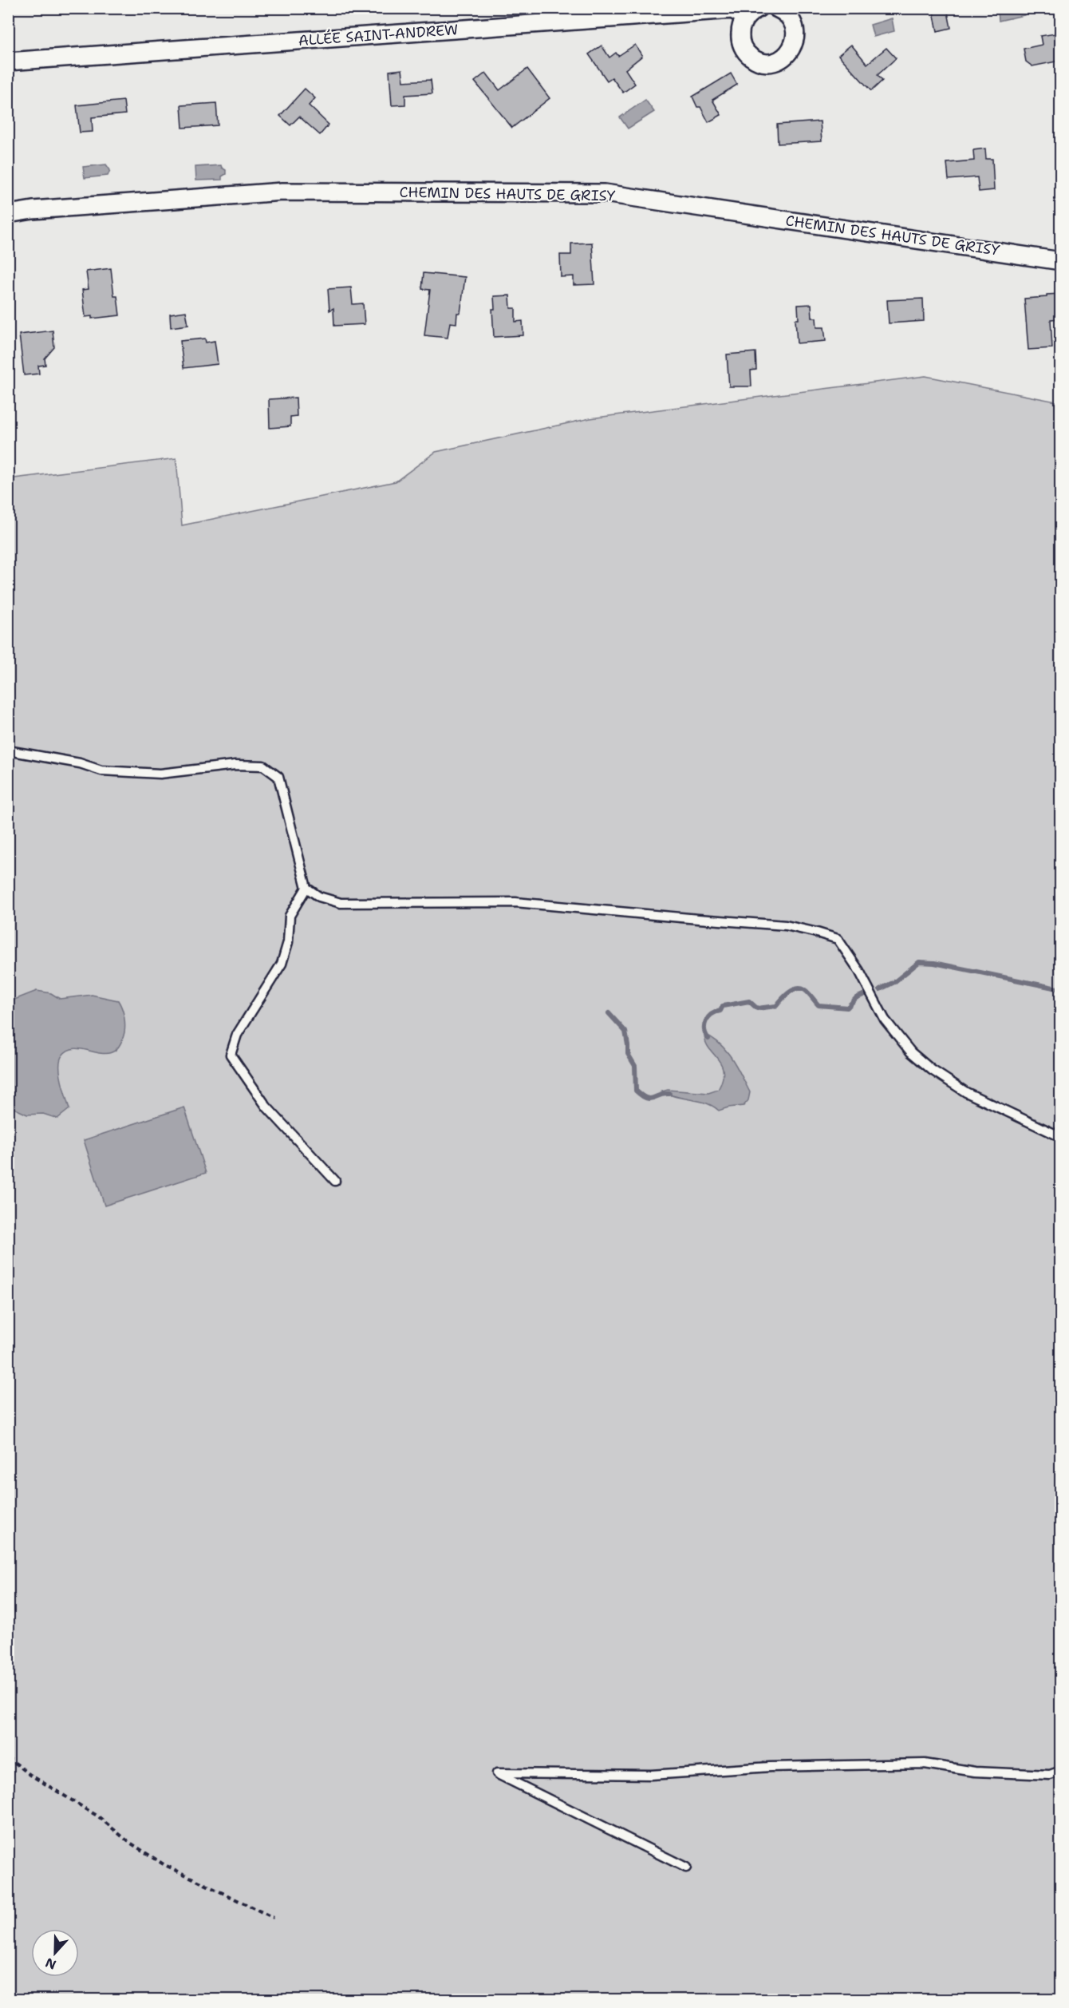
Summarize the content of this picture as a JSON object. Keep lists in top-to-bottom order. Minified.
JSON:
{"streets":{"street":["ALLÉE SAINT-ANDREW","CHEMIN DES HAUTS DE GRISY"]},"north":"bottom"}
